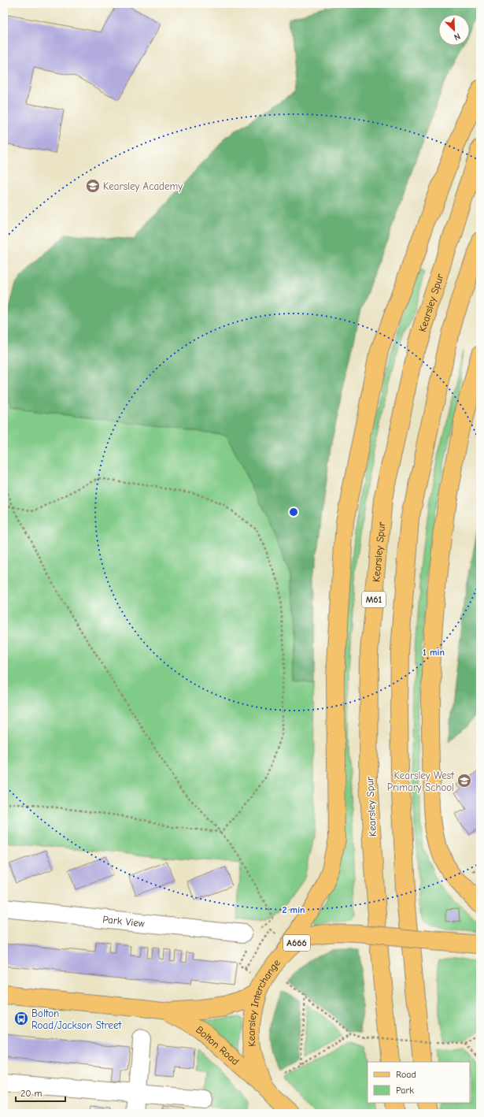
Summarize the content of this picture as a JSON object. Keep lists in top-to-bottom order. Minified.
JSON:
{"streets":{"main road":["Kearsley Spur","M61","A666","Kearsley Interchange","Bolton Road"],"street":["Park View"]},"crossings":[["Kearsley Interchange","Bolton Road"]],"places":{"school or university":["Kearsley Academy","Kearsley West Primary School"],"bus stop":["Bolton Road/Jackson Street"]},"legend":["Road","Park"],"scale_bar":"20 m","north":"bottom right","rings":["1 min","2 min"]}
